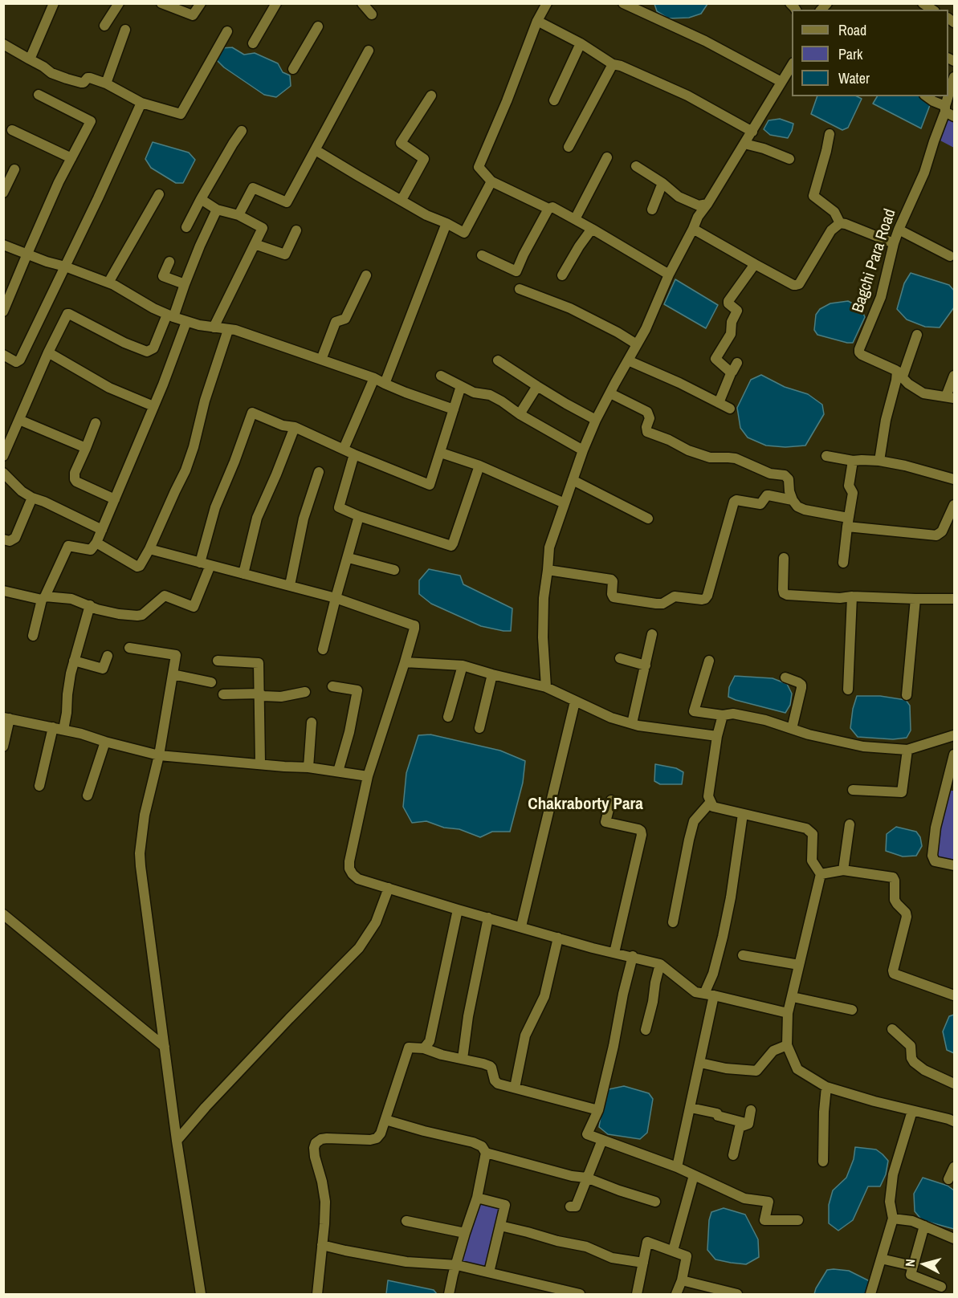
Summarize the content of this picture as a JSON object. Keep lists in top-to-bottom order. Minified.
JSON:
{"streets":{"street":["Bagchi Para Road"]},"districts":["Chakraborty Para"],"legend":["Road","Park","Water"],"north":"left"}
